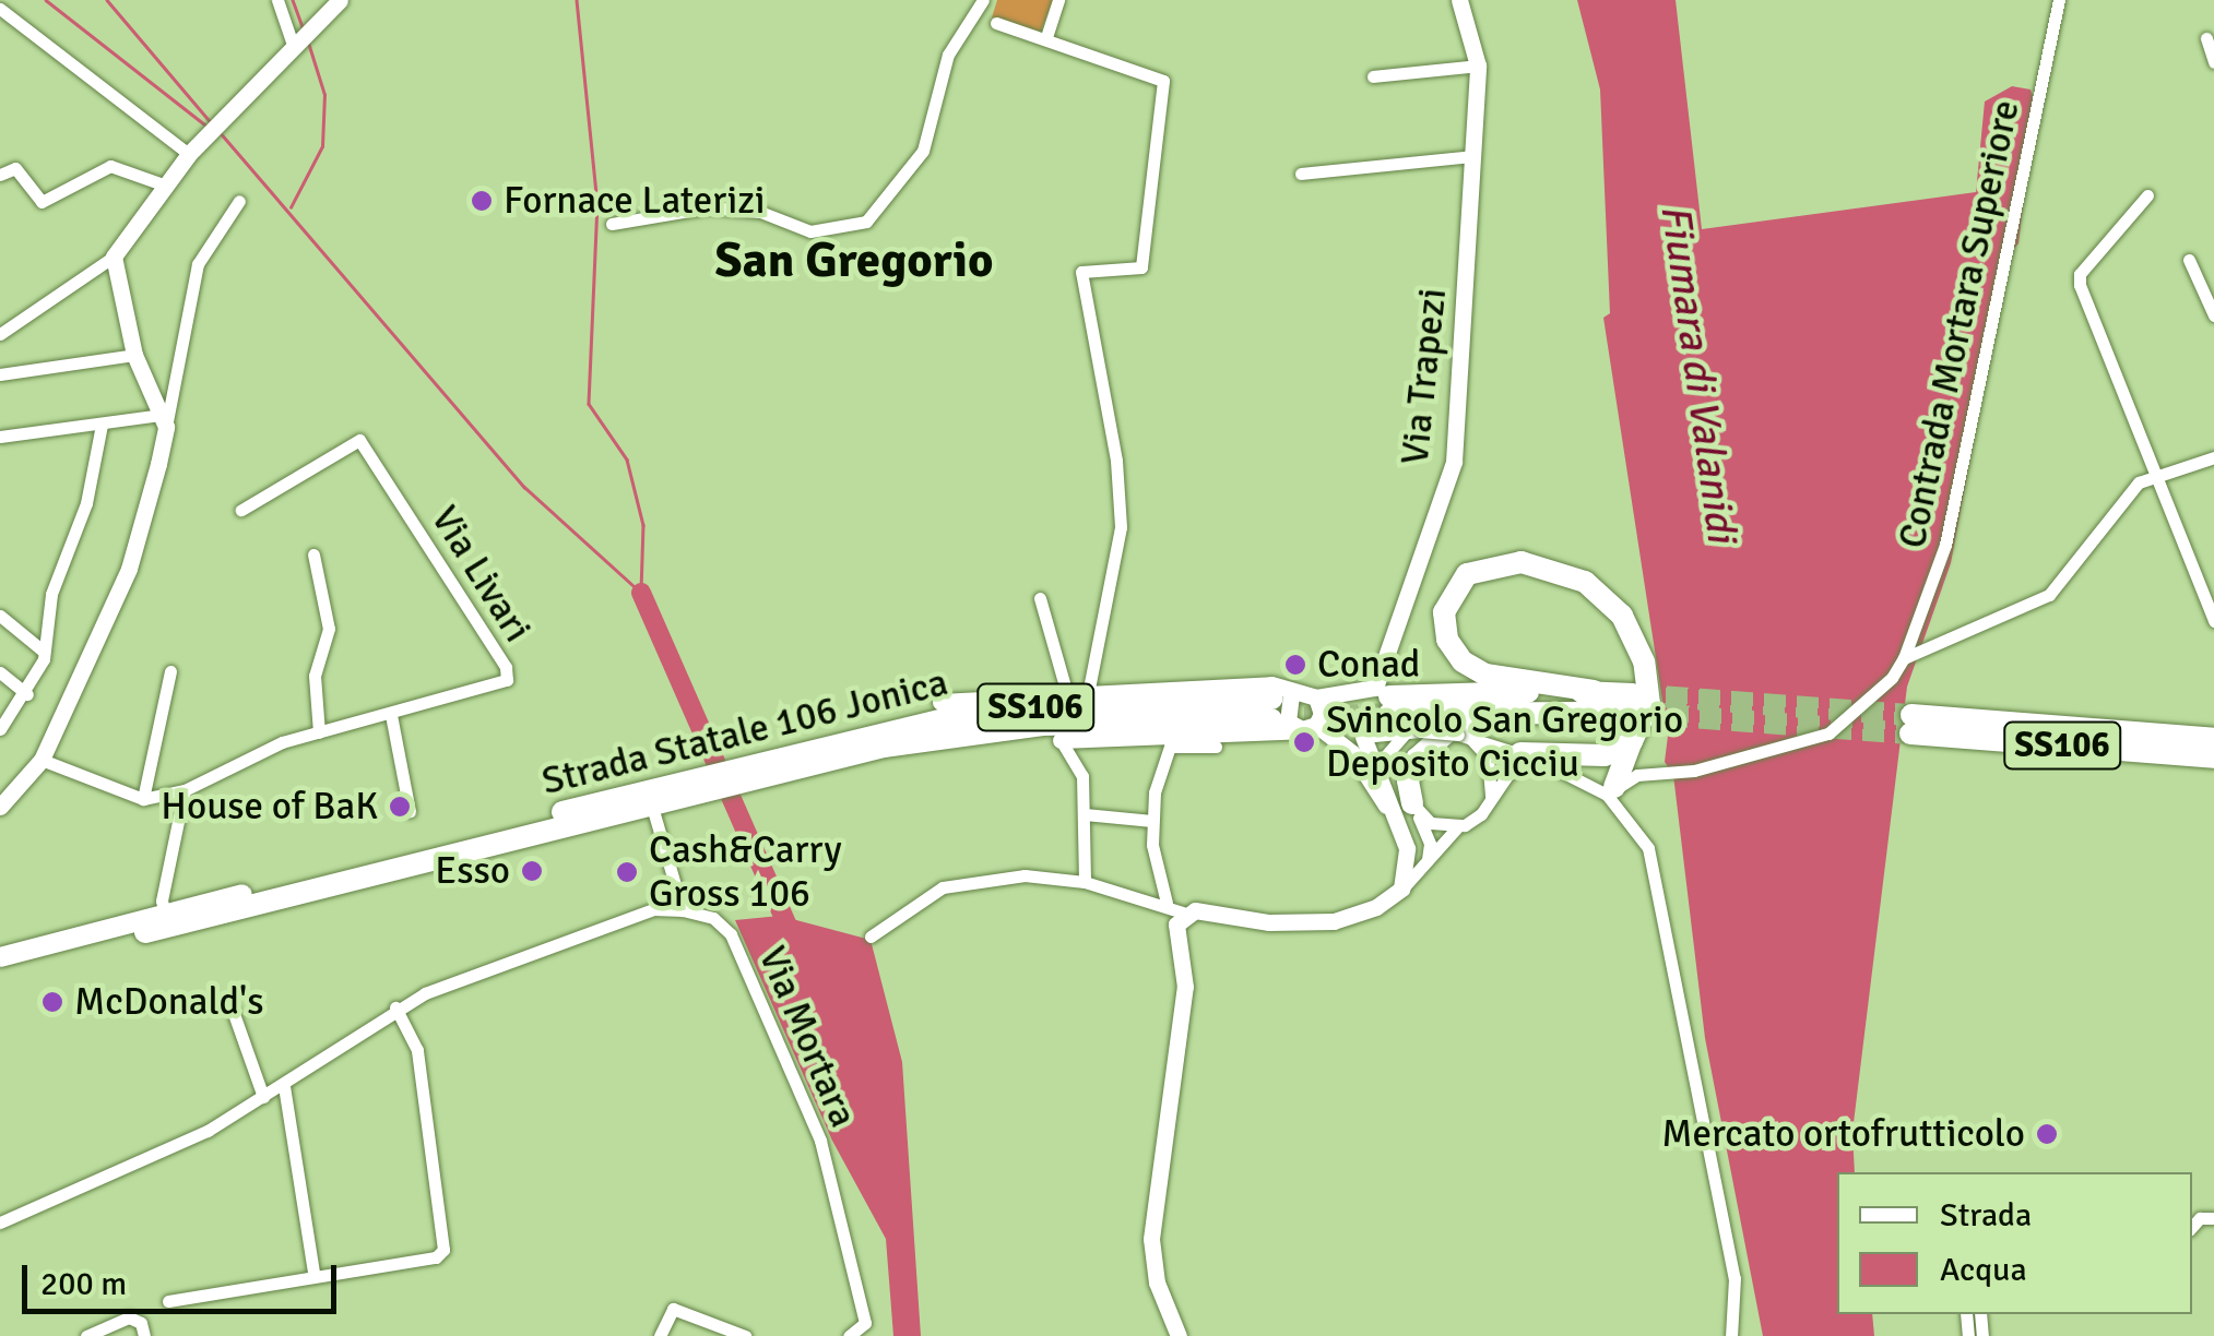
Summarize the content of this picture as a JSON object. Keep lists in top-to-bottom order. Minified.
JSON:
{"streets":{"highway":["SS106","Strada Statale 106 Jonica"],"street":["Contrada Mortara Superiore","Via Trapezi","Via Livari","Via Mortara"]},"districts":["San Gregorio"],"water":["Fiumara di Valanidi"],"places":["Fornace Laterizi","Conad","Svincolo San Gregorio Deposito Cicciu","House of BaK","Esso","Cash&Carry Gross 106","McDonald's","Mercato ortofrutticolo"],"legend":["Strada","Acqua"],"scale_bar":"200 m"}
